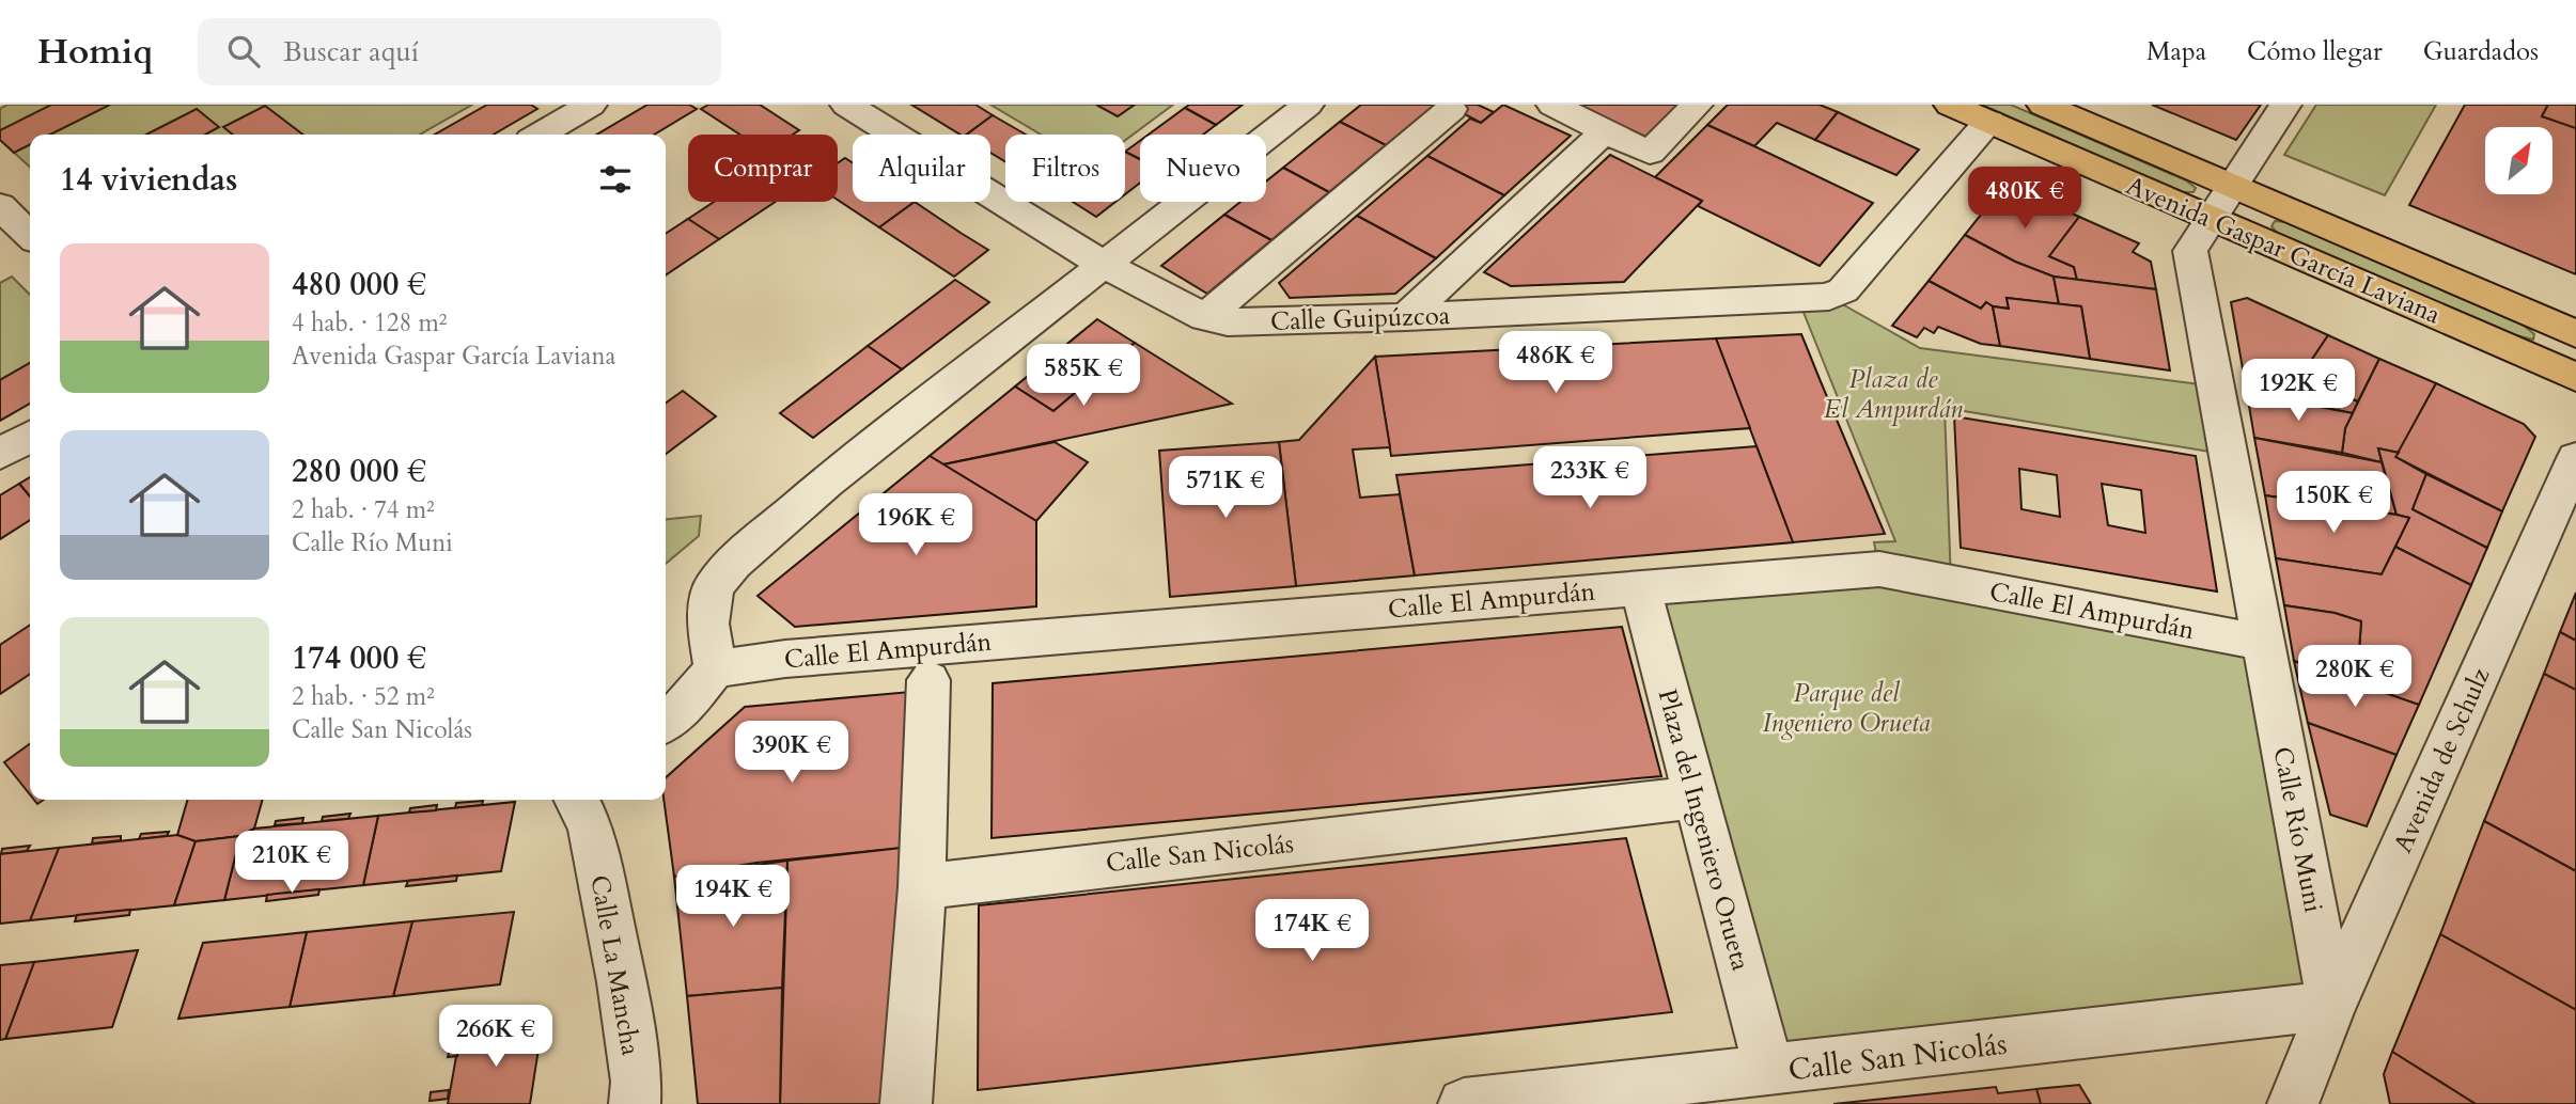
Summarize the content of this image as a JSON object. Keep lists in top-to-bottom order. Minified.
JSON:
{"streets":{"main road":["Avenida Gaspar García Laviana"],"street":["Calle Guipúzcoa","Calle El Ampurdán","Avenida de Schulz","Plaza del Ingeniero Orueta","Calle Río Muni","Calle San Nicolás","Calle La Mancha"]},"crossings":[["Avenida Gaspar García Laviana","Calle Guipúzcoa"],["Avenida Gaspar García Laviana","Calle Río Muni"],["Calle El Ampurdán","Plaza del Ingeniero Orueta"],["Calle El Ampurdán","Calle Río Muni"],["Avenida de Schulz","Calle Río Muni"],["Avenida de Schulz","Calle San Nicolás"],["Plaza del Ingeniero Orueta","Calle San Nicolás"],["Calle Río Muni","Calle San Nicolás"]],"parks":["Plaza de El Ampurdán","Parque del Ingeniero Orueta"],"north":"top right","page":{"header":"Homiq","search":"Buscar aquí","nav":["Mapa","Cómo llegar","Guardados"],"chip":["Comprar","Alquilar","Filtros","Nuevo"],"heading":"14 viviendas","price":["480K €","486K €","585K €","192K €","233K €","571K €","150K €","196K €","280K €","390K €","210K €","194K €","174K €","266K €"],"list":[{"name":"480 000 €","note":"4 hab. · 128 m² · Avenida Gaspar García Laviana"},{"name":"280 000 €","note":"2 hab. · 74 m² · Calle Río Muni"},{"name":"174 000 €","note":"2 hab. · 52 m² · Calle San Nicolás"}]}}
